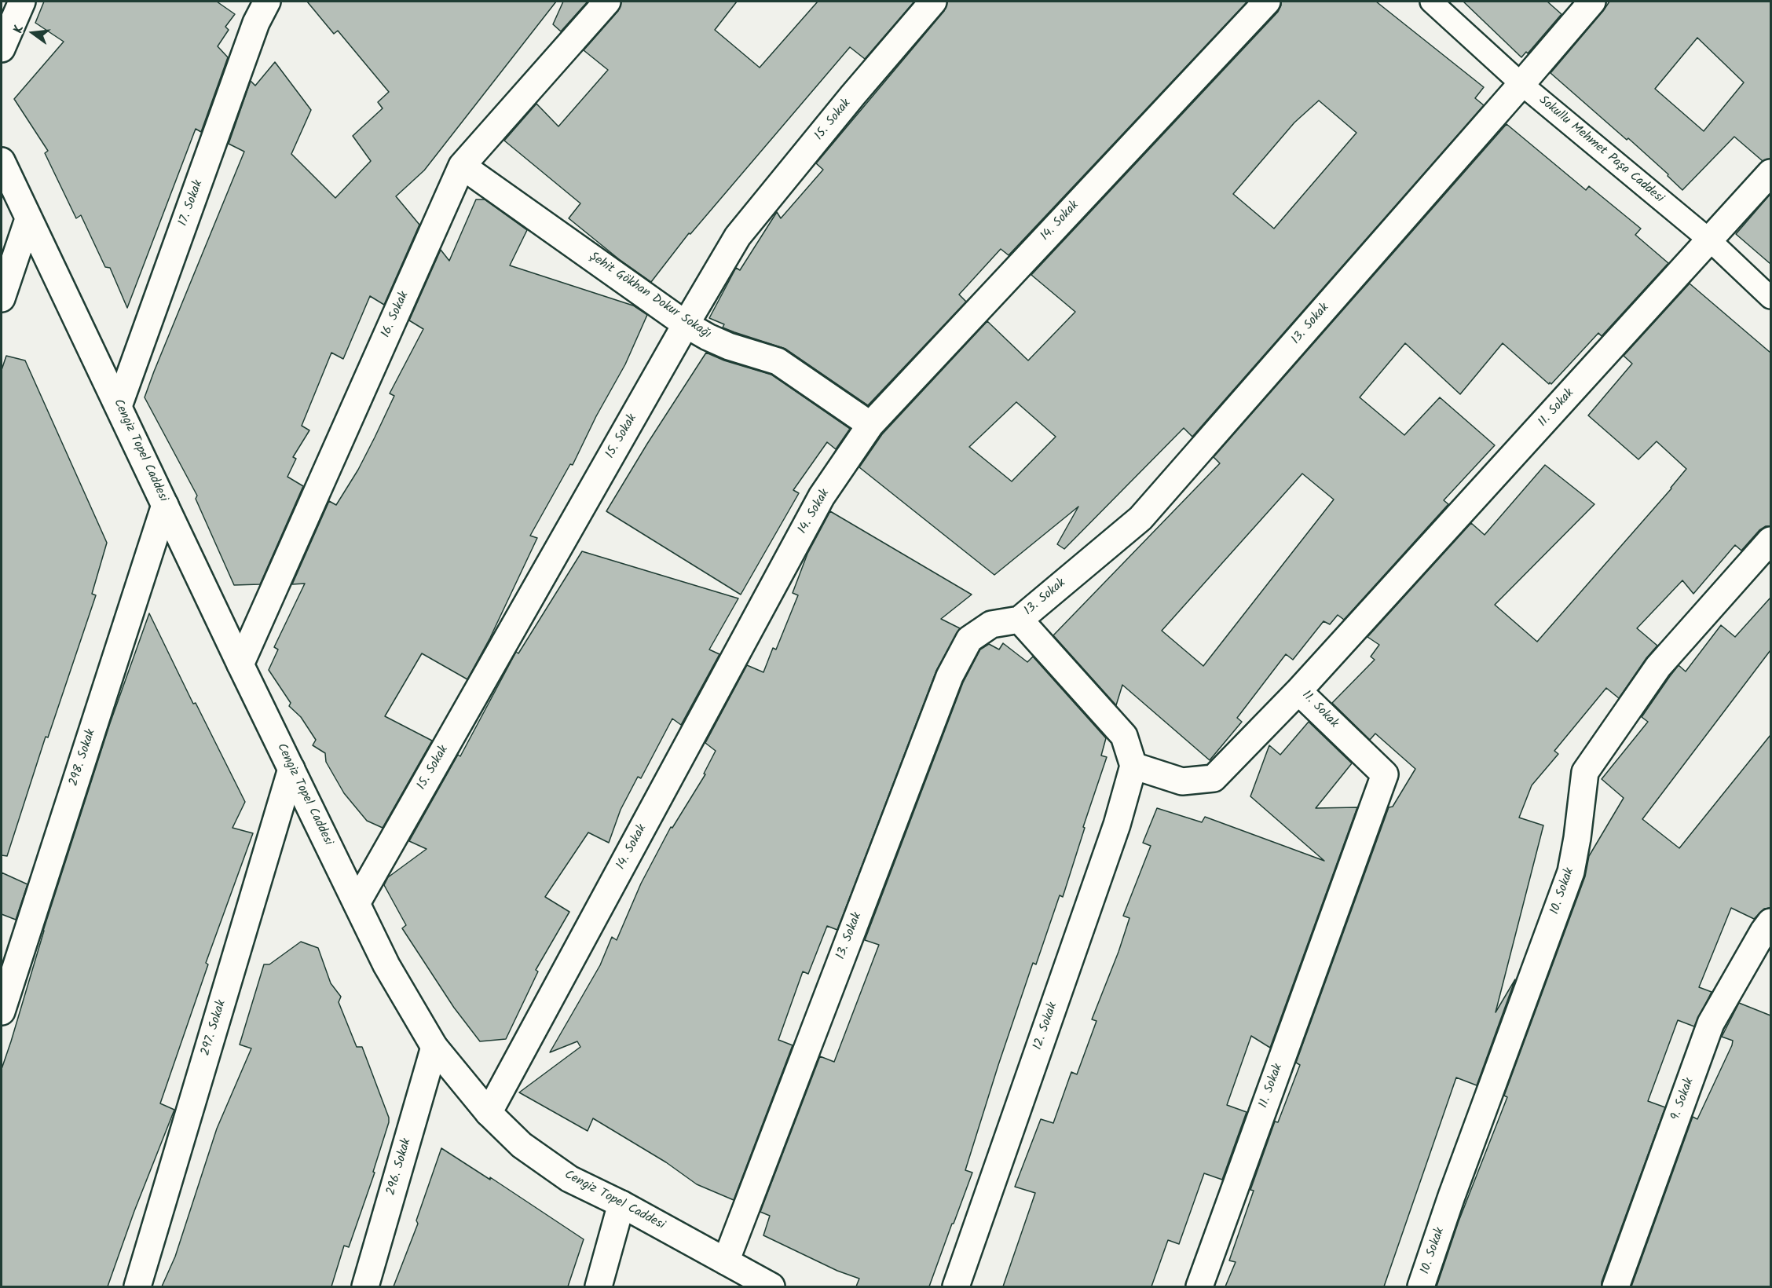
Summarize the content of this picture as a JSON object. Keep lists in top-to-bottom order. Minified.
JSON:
{"streets":{"street":["15. Sokak","Sokullu Mehmet Paşa Caddesi","17. Sokak","14. Sokak","Şehit Gökhan Dokur Sokağı","16. Sokak","13. Sokak","11. Sokak","Cengiz Topel Caddesi","298. Sokak","10. Sokak","12. Sokak","297. Sokak","9. Sokak","296. Sokak"]},"crossings":[["15. Sokak","Şehit Gökhan Dokur Sokağı"],["15. Sokak","Cengiz Topel Caddesi"],["Sokullu Mehmet Paşa Caddesi","13. Sokak"],["Sokullu Mehmet Paşa Caddesi","11. Sokak"],["17. Sokak","Cengiz Topel Caddesi"],["14. Sokak","Şehit Gökhan Dokur Sokağı"],["14. Sokak","Cengiz Topel Caddesi"],["Şehit Gökhan Dokur Sokağı","16. Sokak"],["16. Sokak","Cengiz Topel Caddesi"],["13. Sokak","Cengiz Topel Caddesi"],["Cengiz Topel Caddesi","298. Sokak"],["Cengiz Topel Caddesi","297. Sokak"],["Cengiz Topel Caddesi","296. Sokak"]],"north":"left"}
